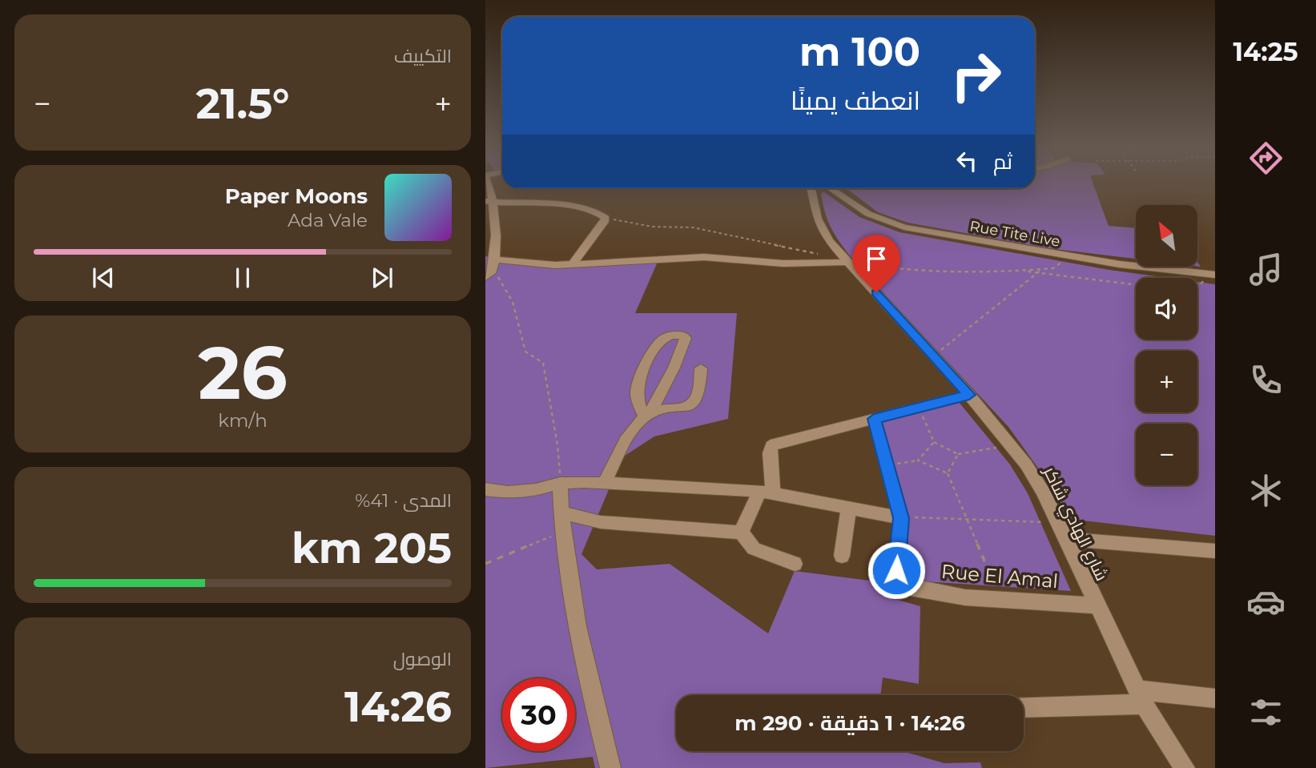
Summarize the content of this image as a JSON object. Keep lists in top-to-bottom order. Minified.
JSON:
{"streets":{"street":["Rue Tite Live","شارع الهادي شاكر","Rue El Amal"]},"crossings":[["شارع الهادي شاكر","Rue El Amal"]],"north":"top left","page":{"tabs":"14:25","tile":["التكييف",["26","km/h"],["المدى · 41%","205 km"],["الوصول","14:26"]],"turn":["100 m","انعطف يمينًا"],"heat":["−","21.5°","+"],"then":"ثم","song":["Paper Moons","Ada Vale"],"map_buttons":["+","−"],"limit":"30","trip":"14:26 · 1 دقيقة · 290 m"}}
